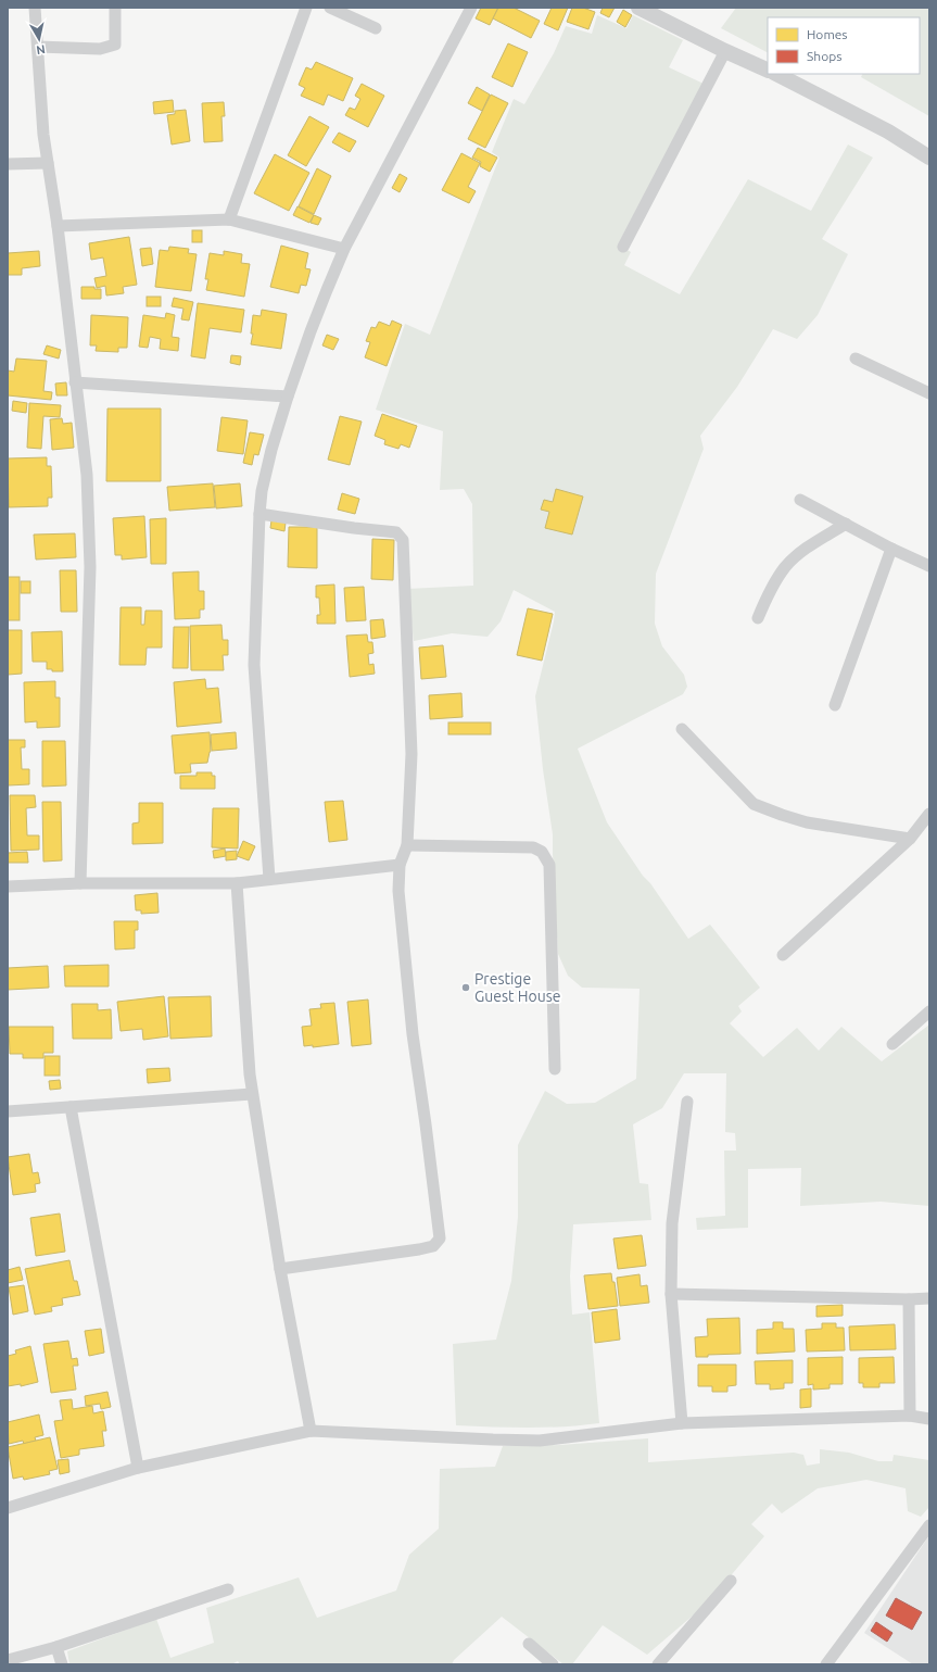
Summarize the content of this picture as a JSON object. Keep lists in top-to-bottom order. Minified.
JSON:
{"places":["Prestige Guest House"],"legend":["Homes","Shops"],"north":"bottom"}
